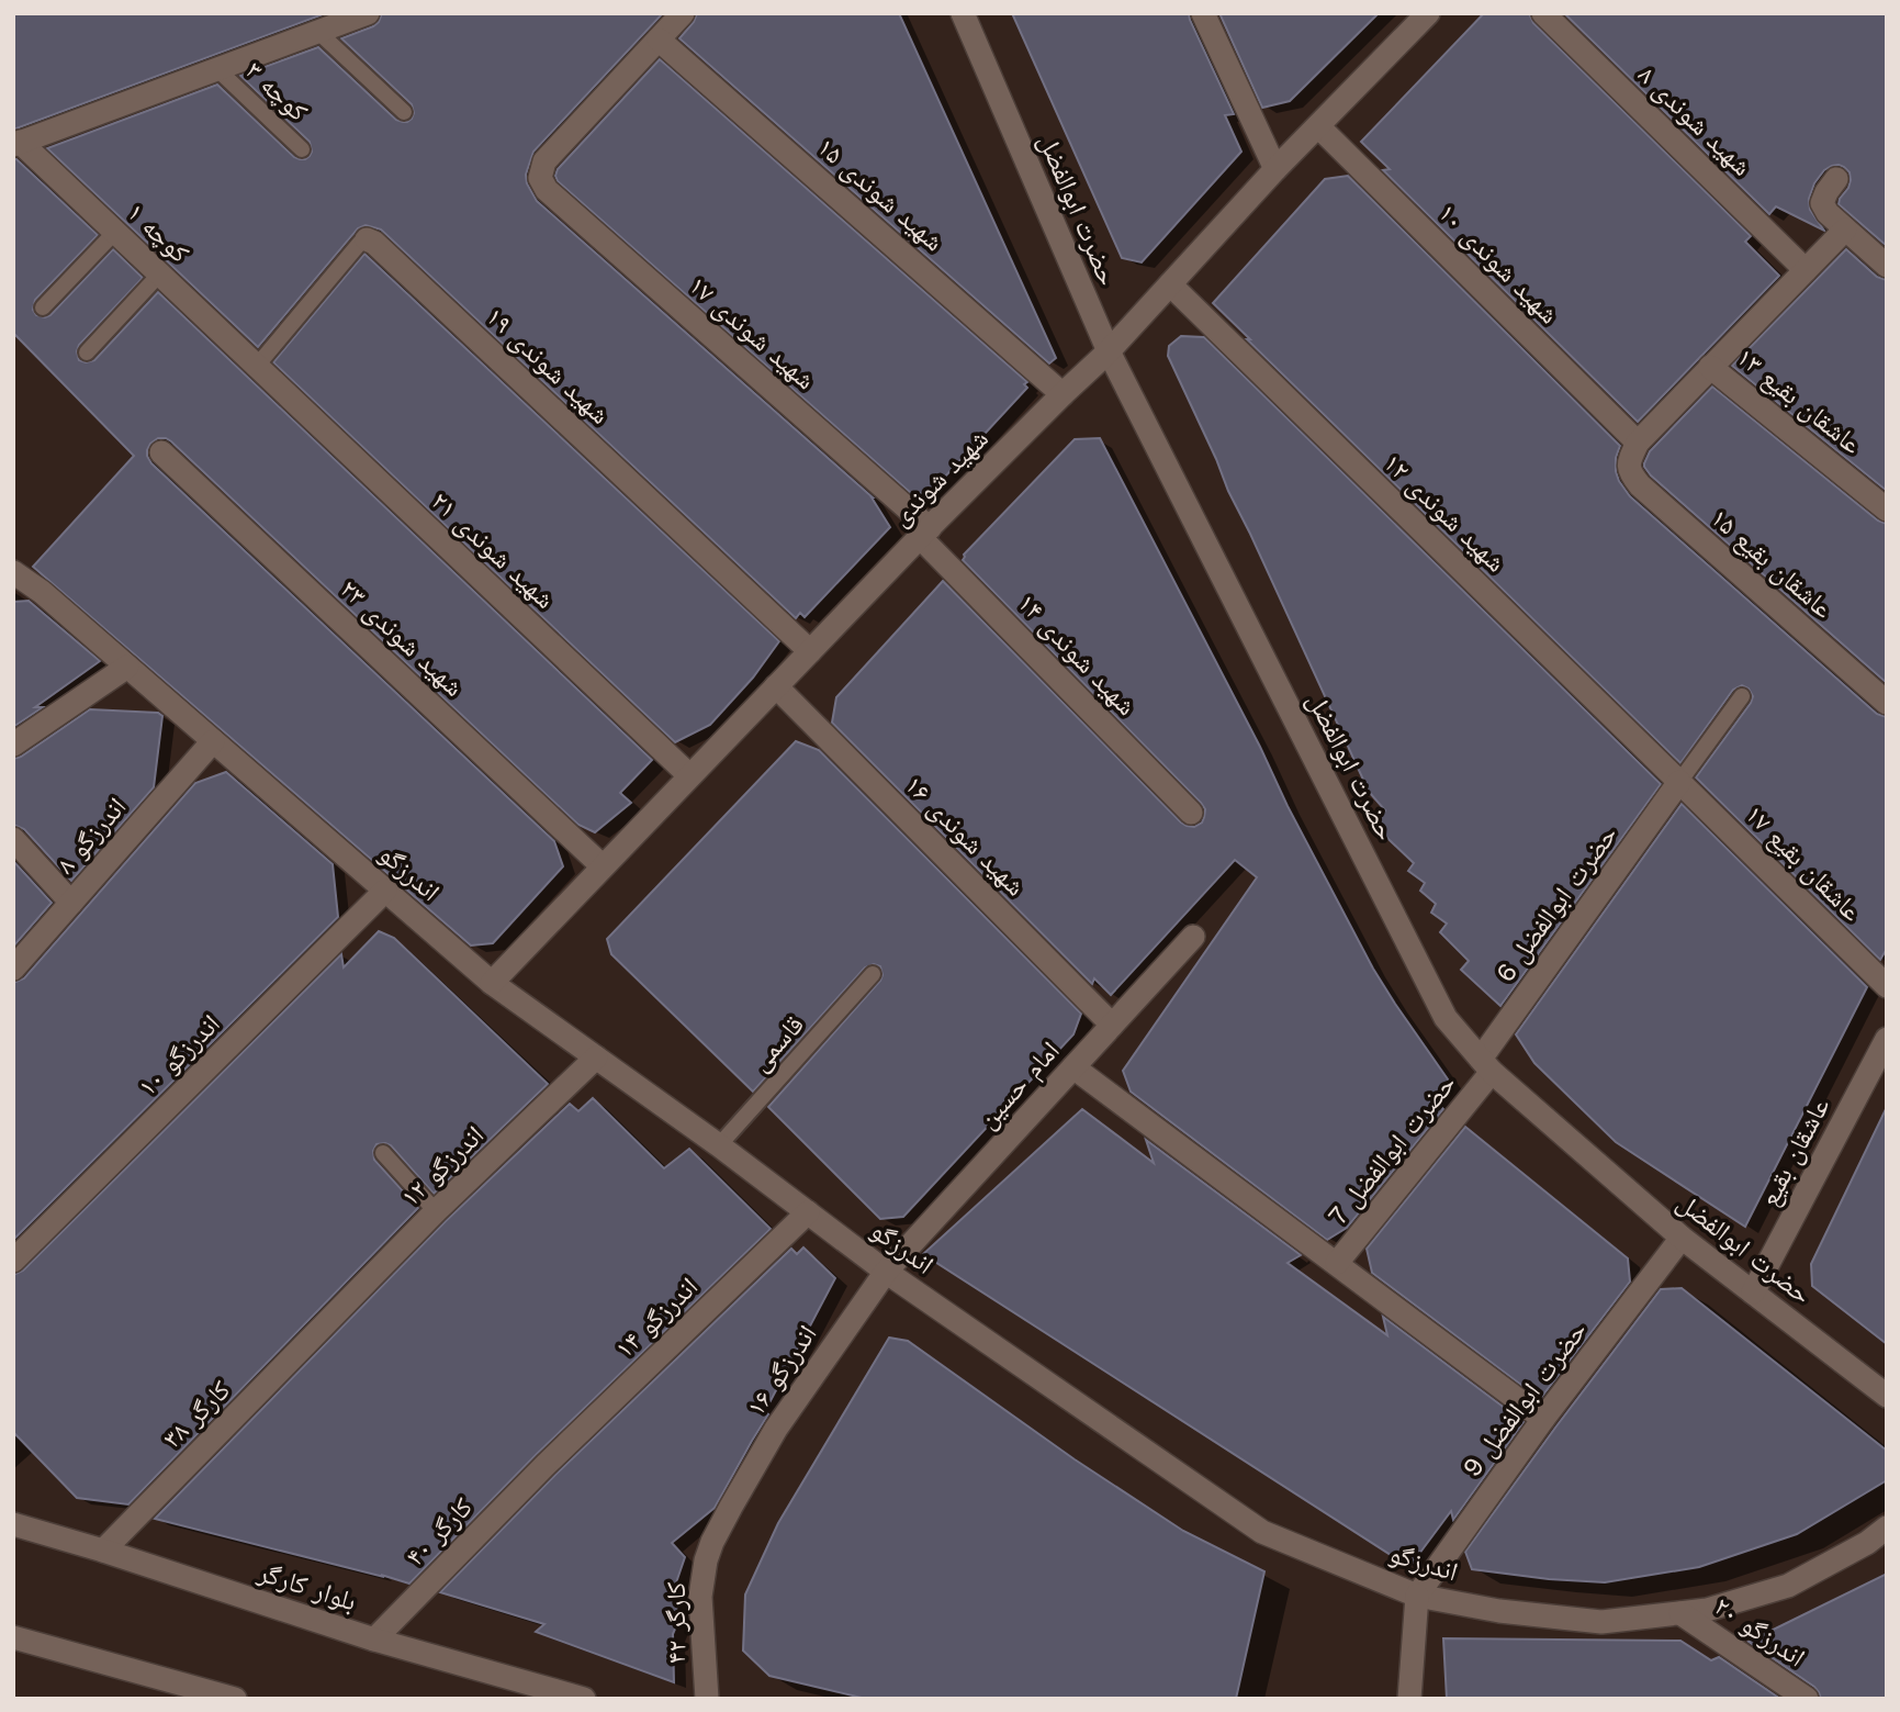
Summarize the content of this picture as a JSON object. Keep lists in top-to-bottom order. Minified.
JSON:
{"streets":{"street":["شهید شوندی ۸","شهید شوندی ۱۵","حضرت ابوالفضل","کوچه ۱","شهید شوندی ۱۰","شهید شوندی ۱۷","شهید شوندی ۱۹","عاشقان بقیع ۱۳","شهید شوندی","شهید شوندی ۱۲","شهید شوندی ۲۱","عاشقان بقیع ۱۵","شهید شوندی ۲۳","شهید شوندی ۱۴","اندرزگو ۸","شهید شوندی ۱۶","عاشقان بقیع ۱۷","اندرزگو","حضرت ابوالفضل 6","اندرزگو ۱۰","امام حسین","حضرت ابوالفضل 7","عاشقان بقیع","اندرزگو ۱۲","اندرزگو ۱۴","اندرزگو ۱۶","حضرت ابوالفضل 9","کارگر ۳۸","کارگر ۴۰","بلوار کارگر","کارگر ۴۲","اندرزگو ۲۰"],"lane":["کوچه ۳","قاسمی"]},"crossings":[["شهید شوندی ۱۵","شهید شوندی ۱۷"],["شهید شوندی ۱۵","شهید شوندی"],["حضرت ابوالفضل","شهید شوندی"],["حضرت ابوالفضل","حضرت ابوالفضل 6"],["حضرت ابوالفضل","حضرت ابوالفضل 7"],["حضرت ابوالفضل","عاشقان بقیع"],["حضرت ابوالفضل","حضرت ابوالفضل 9"],["کوچه ۱","شهید شوندی ۱۹"],["کوچه ۱","شهید شوندی ۲۱"],["شهید شوندی ۱۰","شهید شوندی"],["شهید شوندی ۱۰","عاشقان بقیع ۱۵"],["شهید شوندی ۱۷","شهید شوندی"],["شهید شوندی ۱۷","شهید شوندی ۱۴"],["شهید شوندی ۱۹","شهید شوندی"],["شهید شوندی ۱۹","شهید شوندی ۲۱"],["شهید شوندی","شهید شوندی ۱۲"],["شهید شوندی","شهید شوندی ۲۱"],["شهید شوندی","شهید شوندی ۲۳"],["شهید شوندی","شهید شوندی ۱۴"],["شهید شوندی","شهید شوندی ۱۶"],["شهید شوندی","اندرزگو"],["شهید شوندی ۱۲","عاشقان بقیع ۱۷"],["شهید شوندی ۱۲","حضرت ابوالفضل 6"],["اندرزگو ۸","اندرزگو"],["شهید شوندی ۱۶","امام حسین"],["عاشقان بقیع ۱۷","حضرت ابوالفضل 6"],["اندرزگو","قاسمی"],["اندرزگو","اندرزگو ۱۰"],["اندرزگو","امام حسین"],["اندرزگو","اندرزگو ۱۲"],["اندرزگو","اندرزگو ۱۴"],["اندرزگو","اندرزگو ۱۶"],["اندرزگو","حضرت ابوالفضل 9"],["اندرزگو","اندرزگو ۲۰"],["حضرت ابوالفضل 6","حضرت ابوالفضل 7"],["امام حسین","اندرزگو ۱۶"],["اندرزگو ۱۲","کارگر ۳۸"],["اندرزگو ۱۴","کارگر ۴۰"],["اندرزگو ۱۶","کارگر ۴۲"],["کارگر ۳۸","بلوار کارگر"],["کارگر ۴۰","بلوار کارگر"]]}
